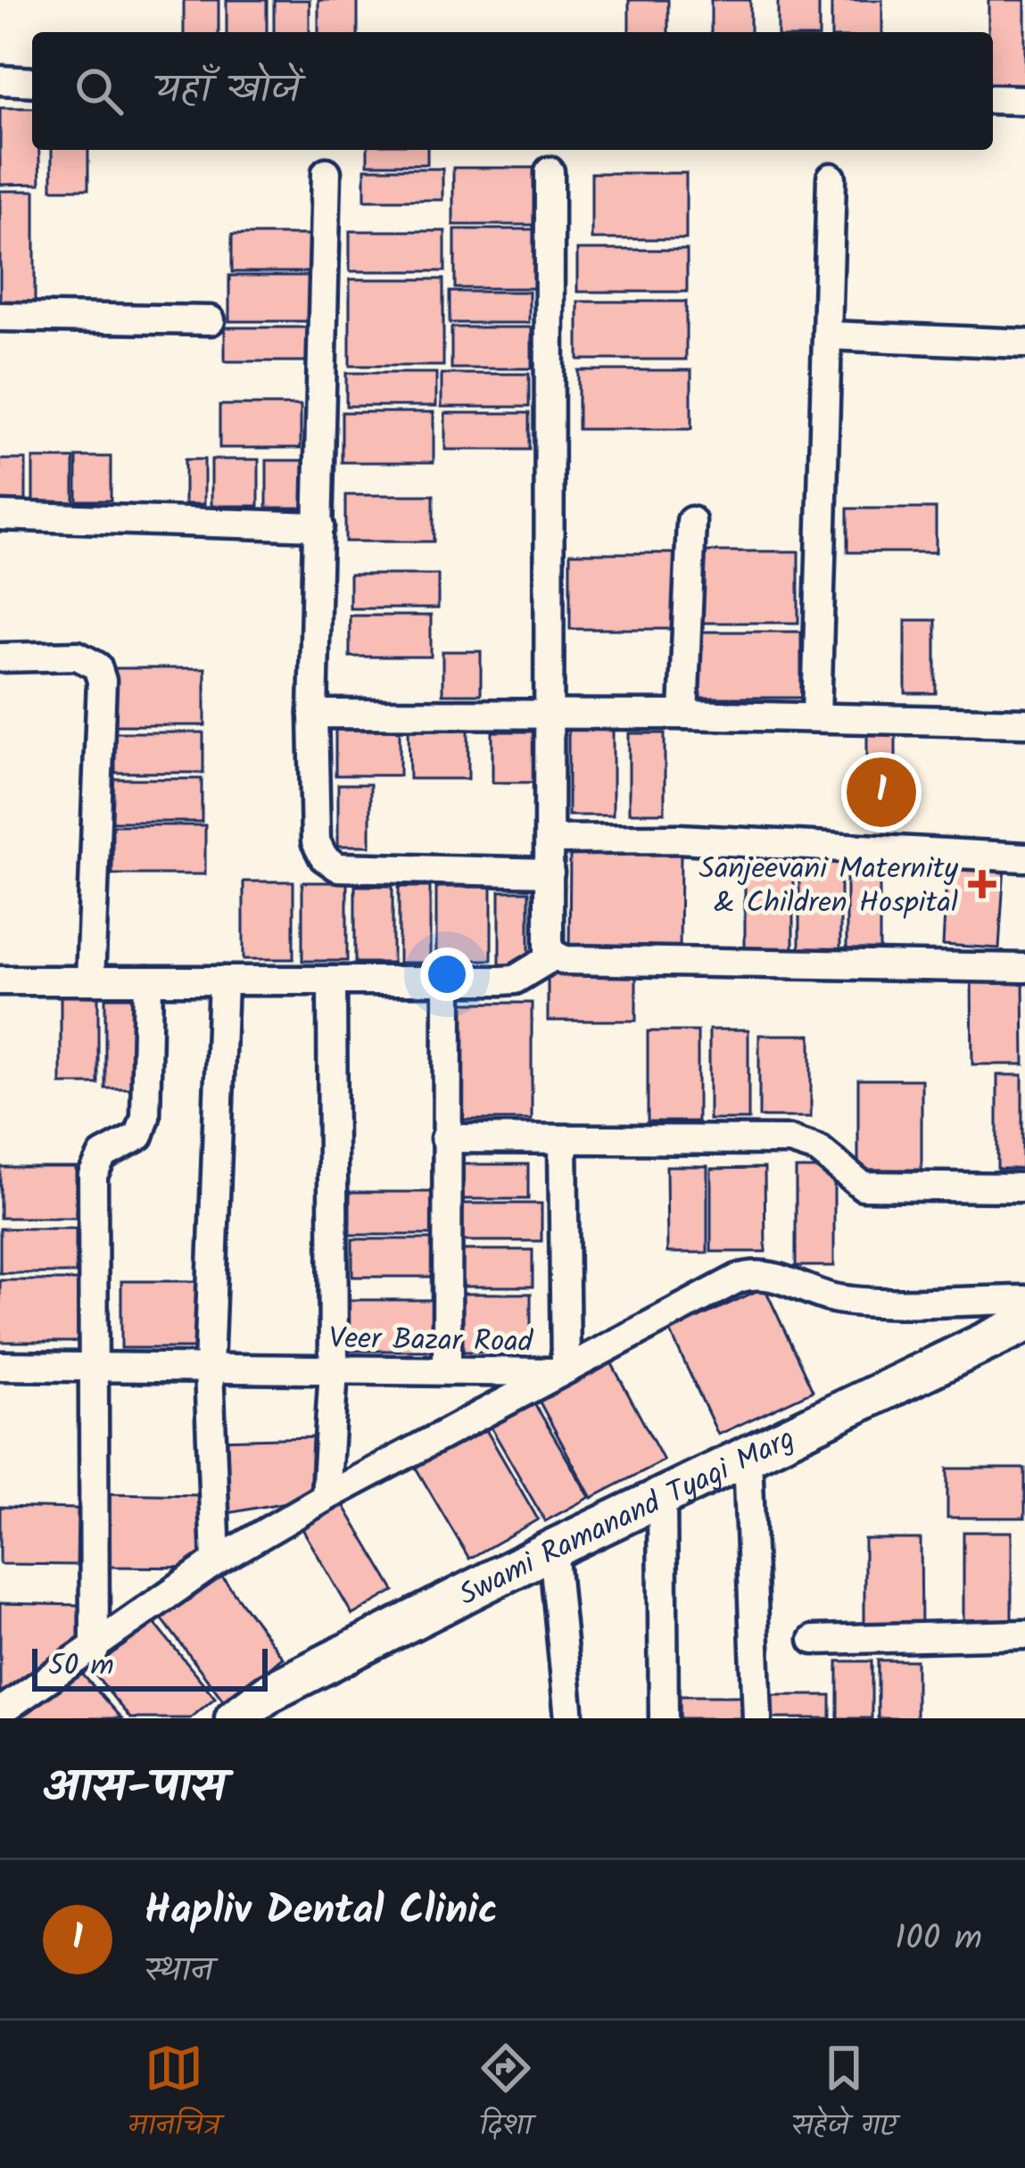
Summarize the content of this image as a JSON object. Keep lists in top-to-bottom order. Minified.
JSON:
{"streets":{"street":["Veer Bazar Road","Swami Ramanand Tyagi Marg"]},"places":{"health":["Sanjeevani Maternity & Children Hospital"]},"scale_bar":"50 m","page":{"search":"यहाँ खोजें","pins":"1","scale":"50 m","heading":"आस-पास","list":[{"mark":"1","name":"Hapliv Dental Clinic","note":"स्थान","value":"100 m"}],"nav":["मानचित्र","दिशा","सहेजे गए"]}}
